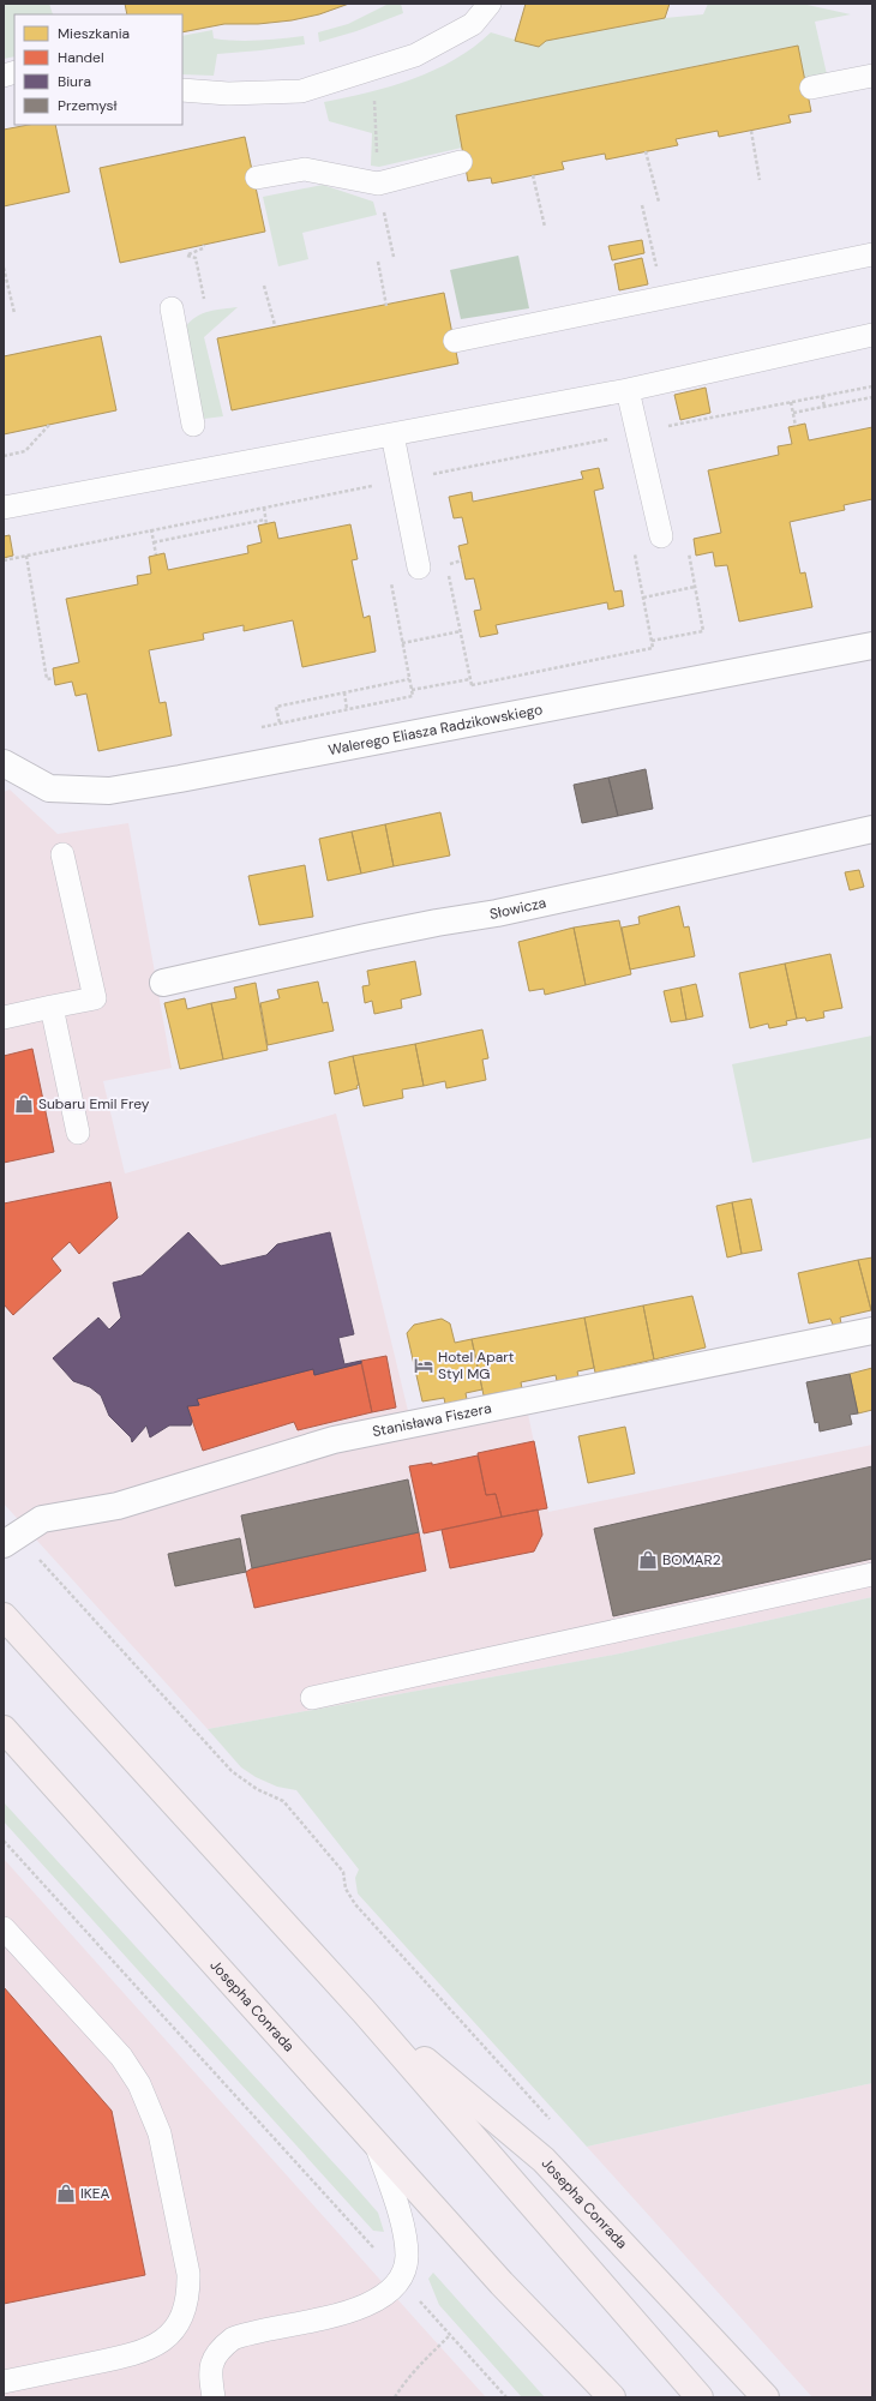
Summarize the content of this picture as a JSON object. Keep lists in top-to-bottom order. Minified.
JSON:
{"streets":{"main road":["Josepha Conrada"],"street":["Walerego Eliasza Radzikowskiego","Słowicza","Stanisława Fiszera"]},"places":{"shop":["Subaru Emil Frey","BOMAR2","IKEA"],"hotel":["Hotel Apart Styl MG"]},"legend":["Mieszkania","Handel","Biura","Przemysł"]}
